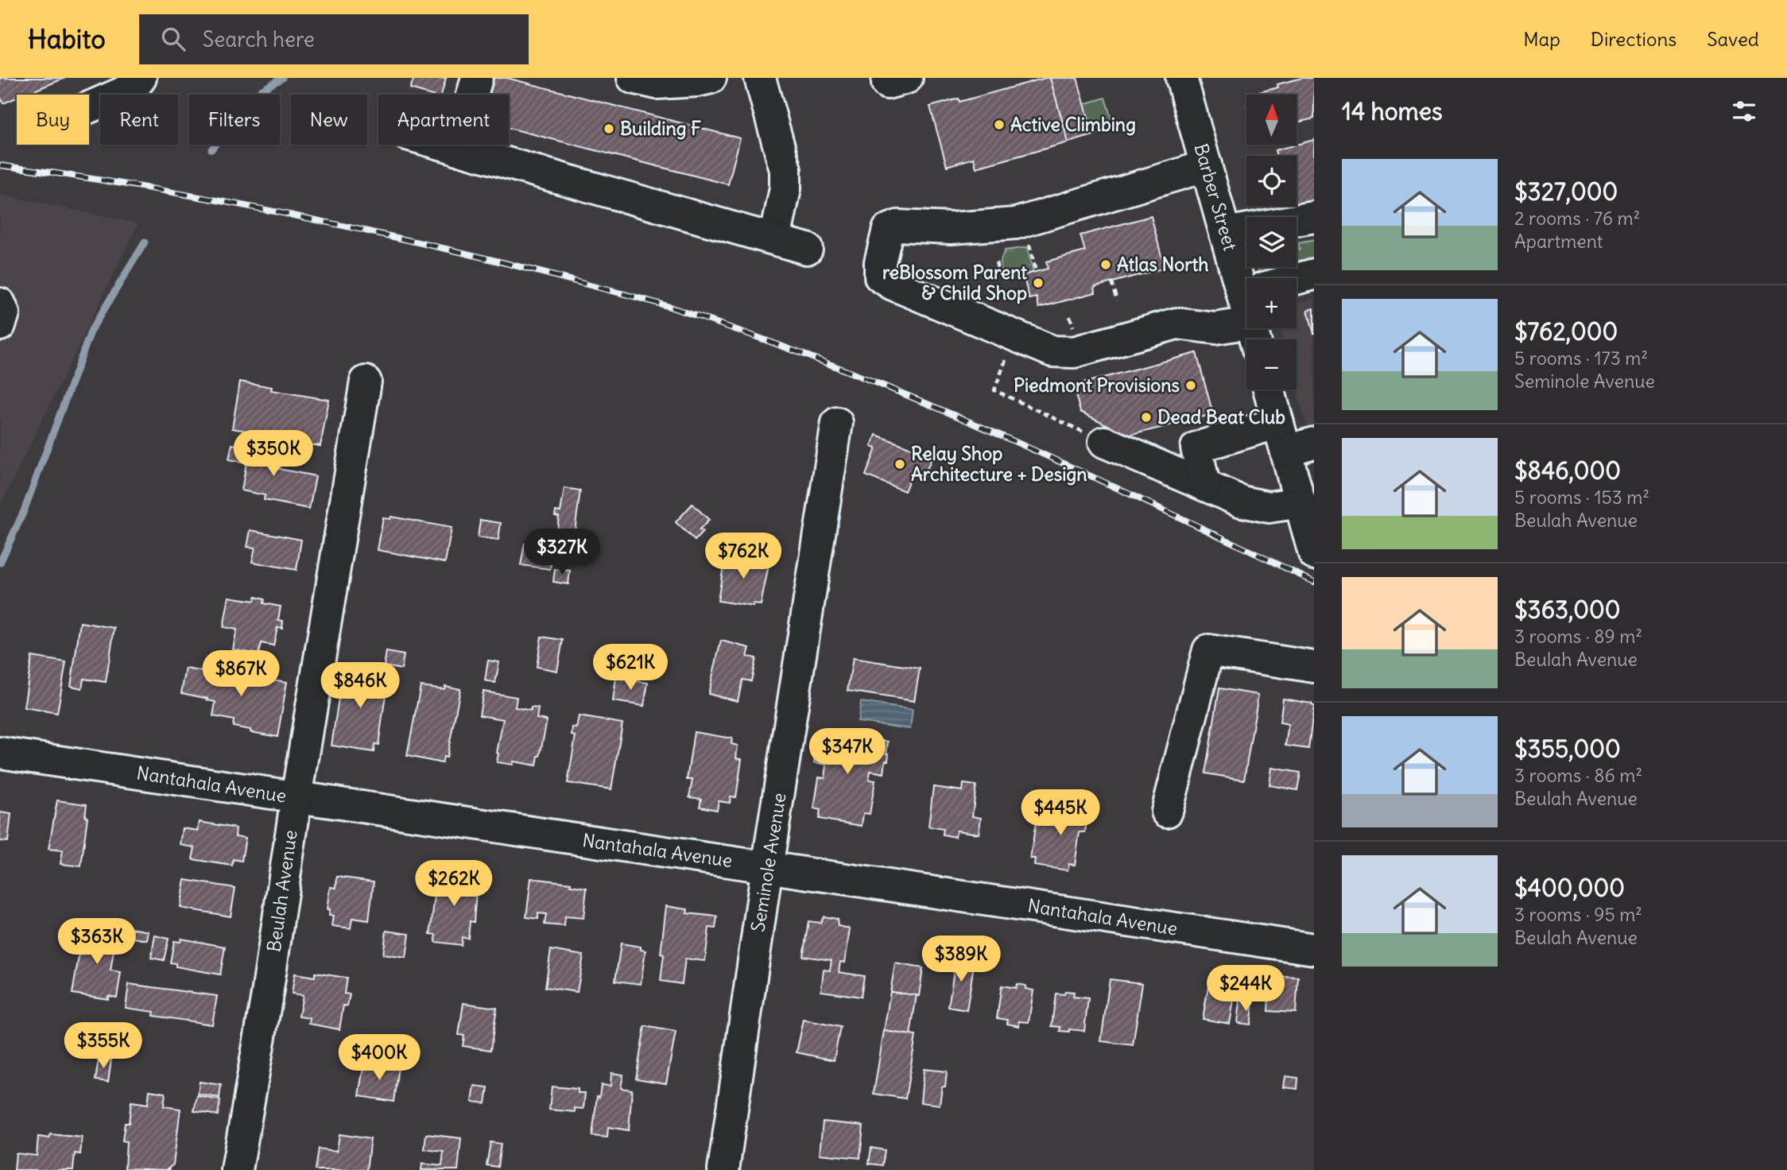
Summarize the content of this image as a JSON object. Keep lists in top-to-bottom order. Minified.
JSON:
{"streets":{"street":["Barber Street","Nantahala Avenue","Seminole Avenue","Beulah Avenue"]},"crossings":[["Nantahala Avenue","Seminole Avenue"],["Nantahala Avenue","Beulah Avenue"]],"places":["Active Climbing","Building F","Atlas North","reBlossom Parent & Child Shop","Piedmont Provisions","Dead Beat Club","Relay Shop Architecture + Design"],"north":"top","page":{"header":"Habito","search":"Search here","nav":["Map","Directions","Saved"],"heading":"14 homes","map_buttons":["+","−"],"chip":["Buy","Rent","Filters","New","Apartment"],"list":[{"name":"$327,000","note":"2 rooms · 76 m² · Apartment"},{"name":"$762,000","note":"5 rooms · 173 m² · Seminole Avenue"},{"name":"$846,000","note":"5 rooms · 153 m² · Beulah Avenue"},{"name":"$363,000","note":"3 rooms · 89 m² · Beulah Avenue"},{"name":"$355,000","note":"3 rooms · 86 m² · Beulah Avenue"},{"name":"$400,000","note":"3 rooms · 95 m² · Beulah Avenue"}],"price":["$350K","$327K","$762K","$621K","$867K","$846K","$347K","$445K","$262K","$363K","$389K","$244K","$355K","$400K"]}}
